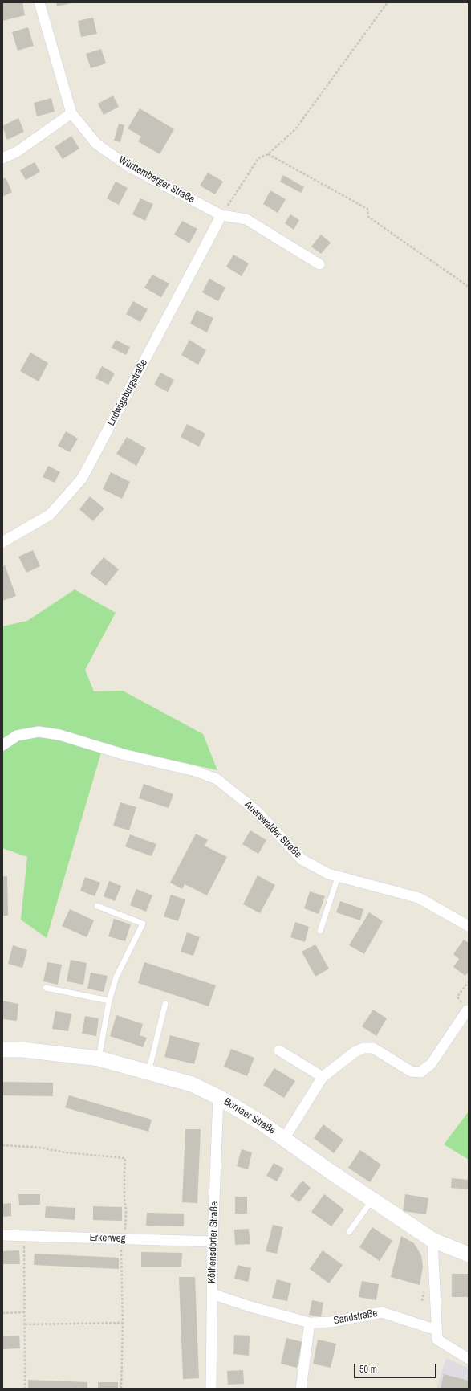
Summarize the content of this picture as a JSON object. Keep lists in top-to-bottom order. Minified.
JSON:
{"streets":{"main road":["Bornaer Straße"],"street":["Württemberger Straße","Ludwigsburgstraße","Auerswalder Straße","Erkerweg","Köthensdorfer Straße","Sandstraße"]},"crossings":[["Württemberger Straße","Ludwigsburgstraße"],["Bornaer Straße","Köthensdorfer Straße"],["Erkerweg","Köthensdorfer Straße"],["Köthensdorfer Straße","Sandstraße"]],"scale_bar":"50 m"}
